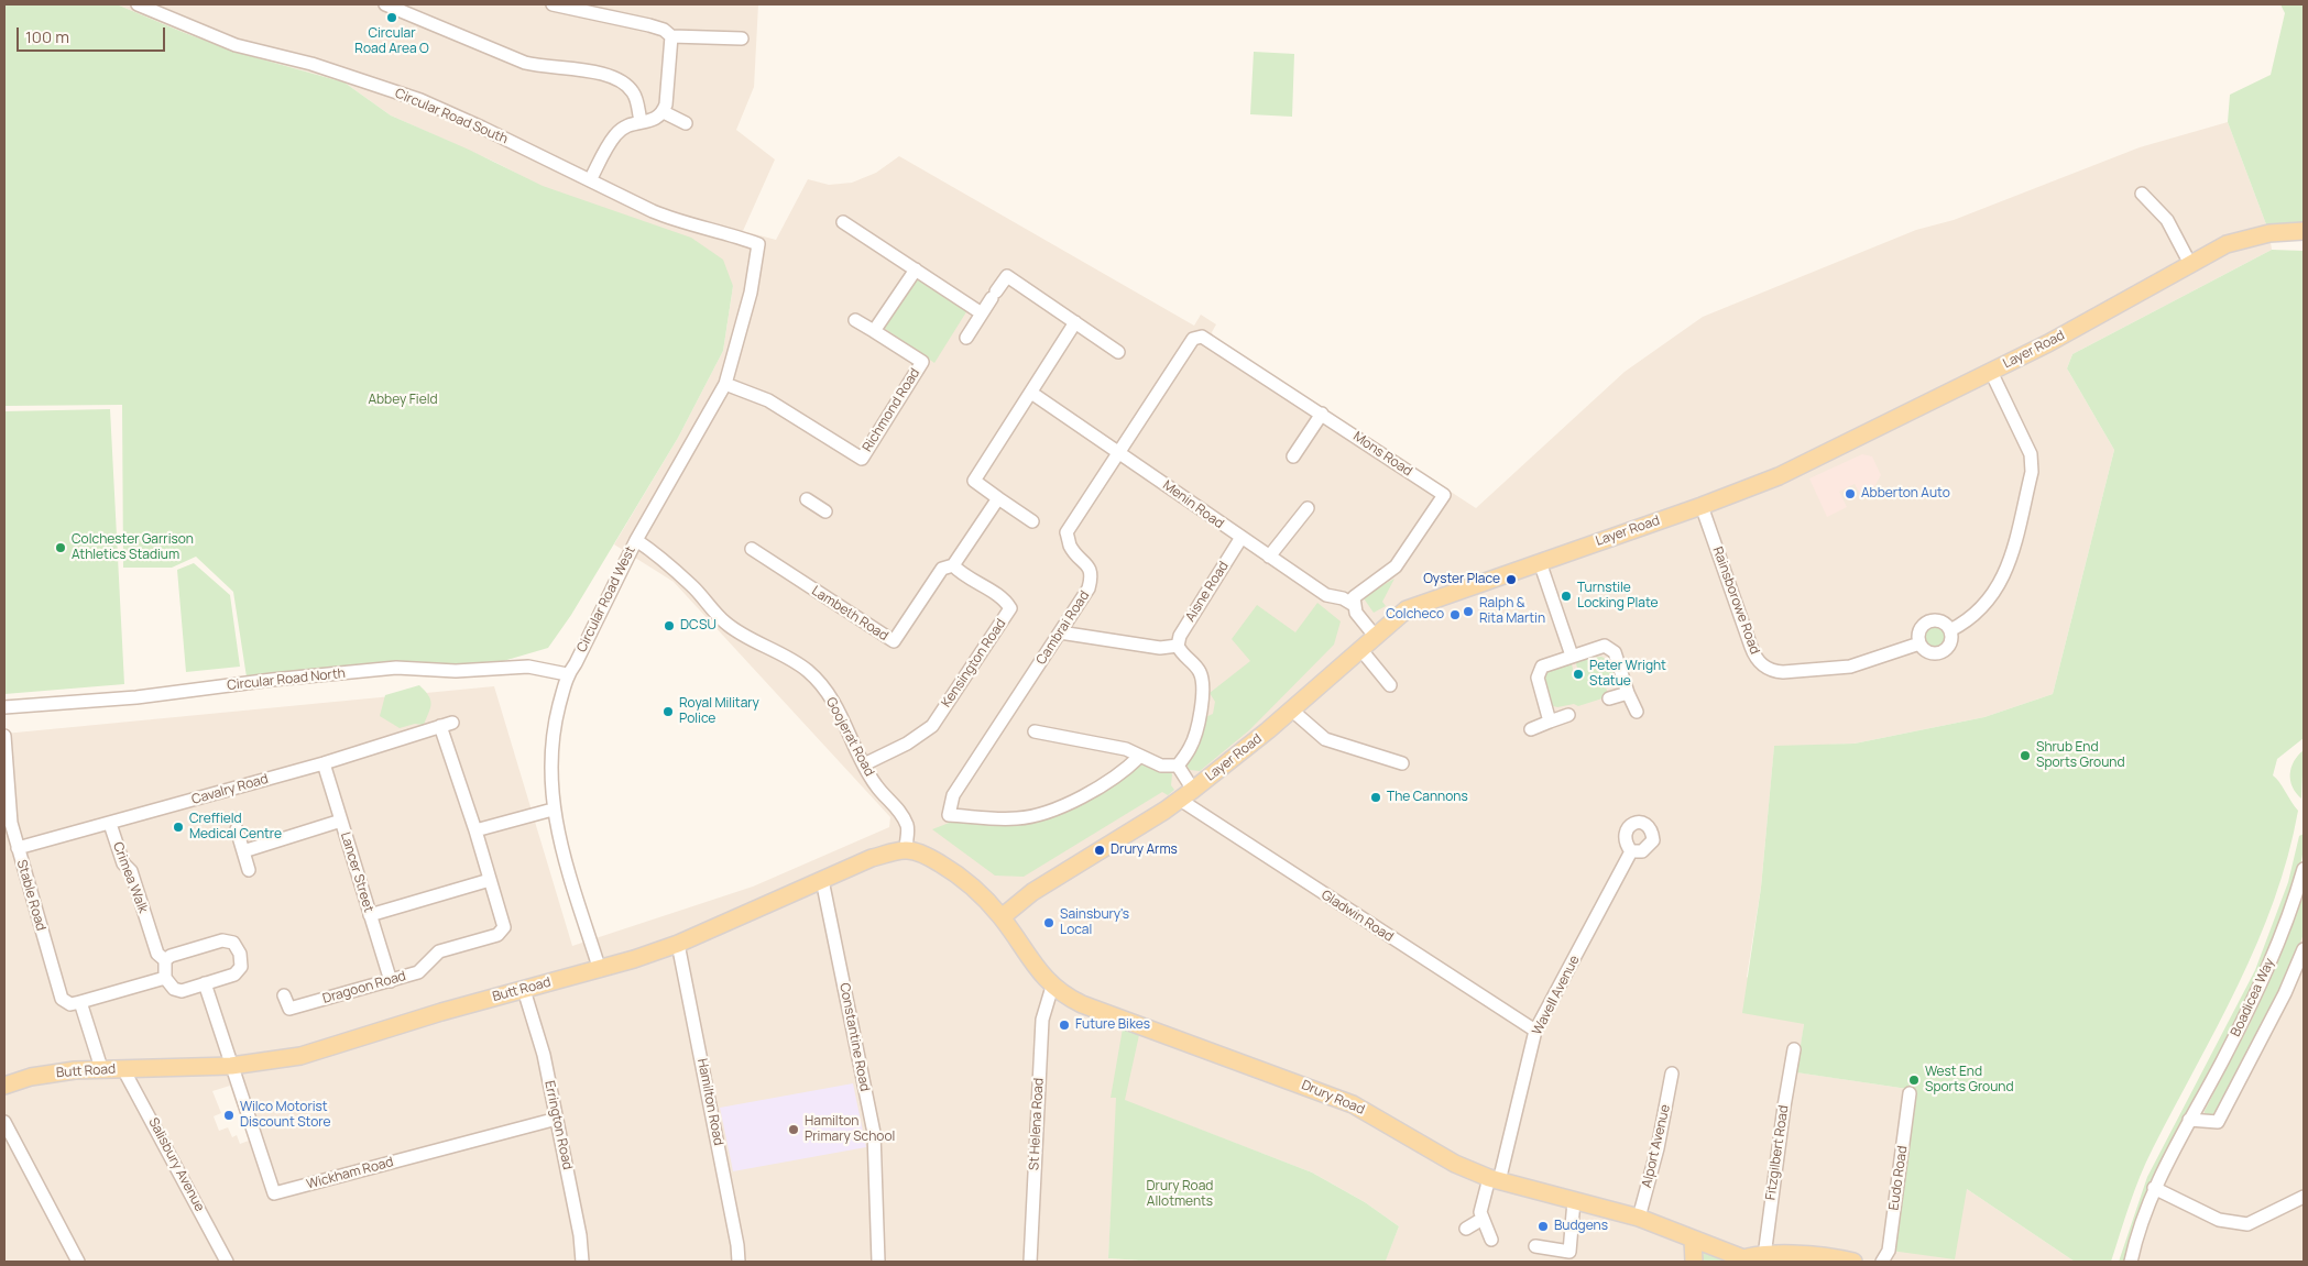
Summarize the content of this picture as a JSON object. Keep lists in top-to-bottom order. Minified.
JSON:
{"streets":{"main road":["Layer Road","Butt Road","Drury Road"],"street":["Circular Road South","Richmond Road","Mons Road","Menin Road","Aisne Road","Circular Road West","Rainsborowe Road","Lambeth Road","Cambrai Road","Kensington Road","Circular Road North","Goojerat Road","Cavalry Road","Lancer Street","Crimea Walk","Stable Road","Gladwin Road","Dragoon Road","Wavell Avenue","Boadicea Way","Constantine Road","Hamilton Road","St Helena Road","Errington Road","Alport Avenue","Fitzgilbert Road","Salisbury Avenue","Wickham Road","Eudo Road"]},"crossings":[["Circular Road South","Circular Road West"],["Layer Road","Rainsborowe Road"],["Layer Road","Gladwin Road"],["Layer Road","Drury Road"],["Richmond Road","Circular Road West"],["Mons Road","Menin Road"],["Mons Road","Cambrai Road"],["Menin Road","Aisne Road"],["Menin Road","Cambrai Road"],["Circular Road West","Circular Road North"],["Circular Road West","Goojerat Road"],["Circular Road West","Butt Road"],["Lambeth Road","Kensington Road"],["Kensington Road","Goojerat Road"],["Goojerat Road","Butt Road"],["Cavalry Road","Lancer Street"],["Cavalry Road","Crimea Walk"],["Cavalry Road","Stable Road"],["Cavalry Road","Dragoon Road"],["Lancer Street","Dragoon Road"],["Gladwin Road","Wavell Avenue"],["Butt Road","Constantine Road"],["Butt Road","Hamilton Road"],["Butt Road","Errington Road"],["Butt Road","Salisbury Avenue"],["Butt Road","Wickham Road"],["Wavell Avenue","Drury Road"],["Drury Road","St Helena Road"],["Drury Road","Alport Avenue"],["Errington Road","Wickham Road"]],"parks":["Abbey Field","Drury Road Allotments"],"places":["Circular Road Area O","Abberton Auto","Colchester Garrison Athletics Stadium","Oyster Place","Turnstile Locking Plate","Ralph & Rita Martin","Colcheco","DCSU","Peter Wright Statue","Royal Military Police","Shrub End Sports Ground","The Cannons","Creffield Medical Centre","Drury Arms","Sainsbury's Local","Future Bikes","West End Sports Ground","Wilco Motorist Discount Store","Hamilton Primary School","Budgens"],"scale_bar":"100 m"}
